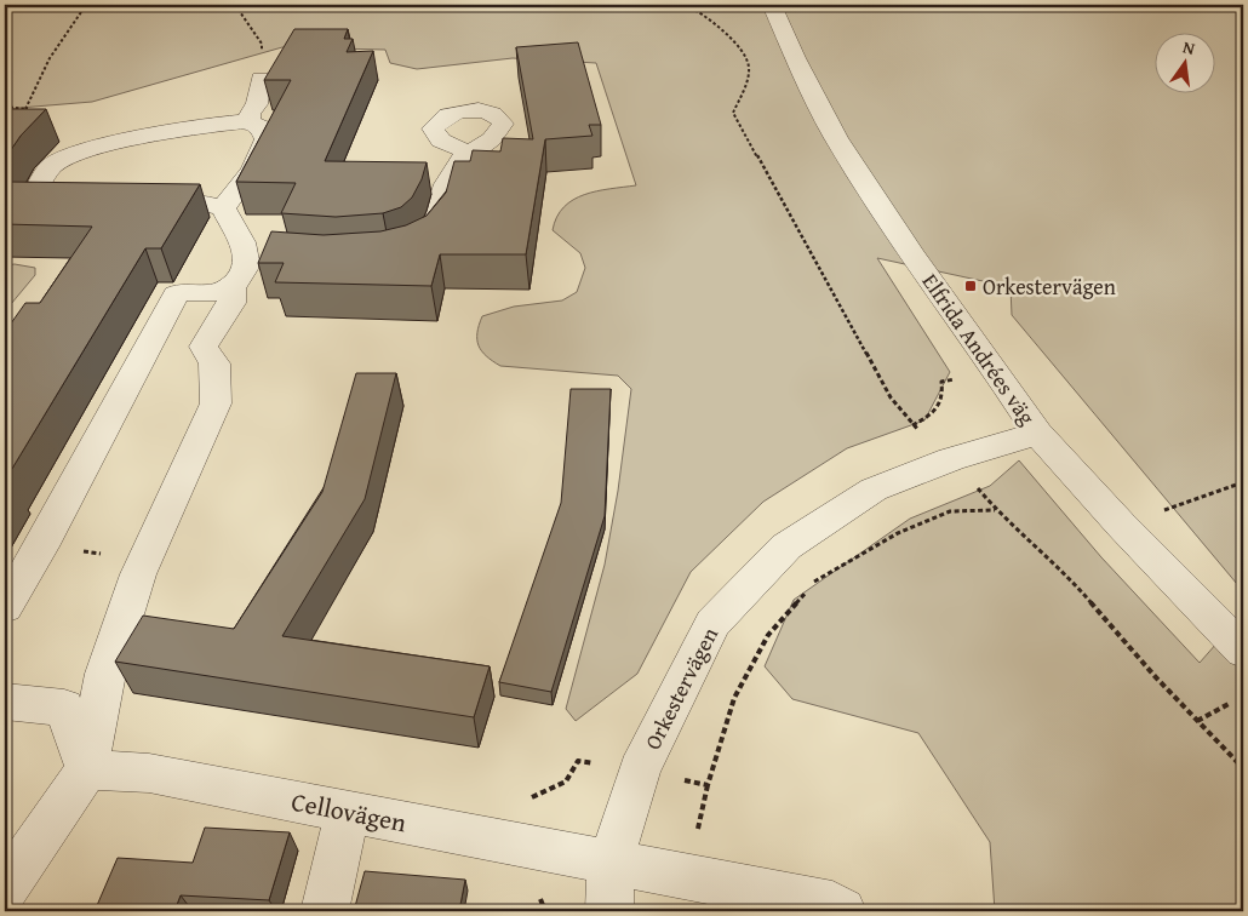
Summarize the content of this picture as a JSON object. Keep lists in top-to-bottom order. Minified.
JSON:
{"streets":{"street":["Elfrida Andrées väg","Orkestervägen","Cellovägen"]},"crossings":[["Elfrida Andrées väg","Orkestervägen"],["Orkestervägen","Cellovägen"]],"places":{"transit":["Orkestervägen"]},"north":"top"}
